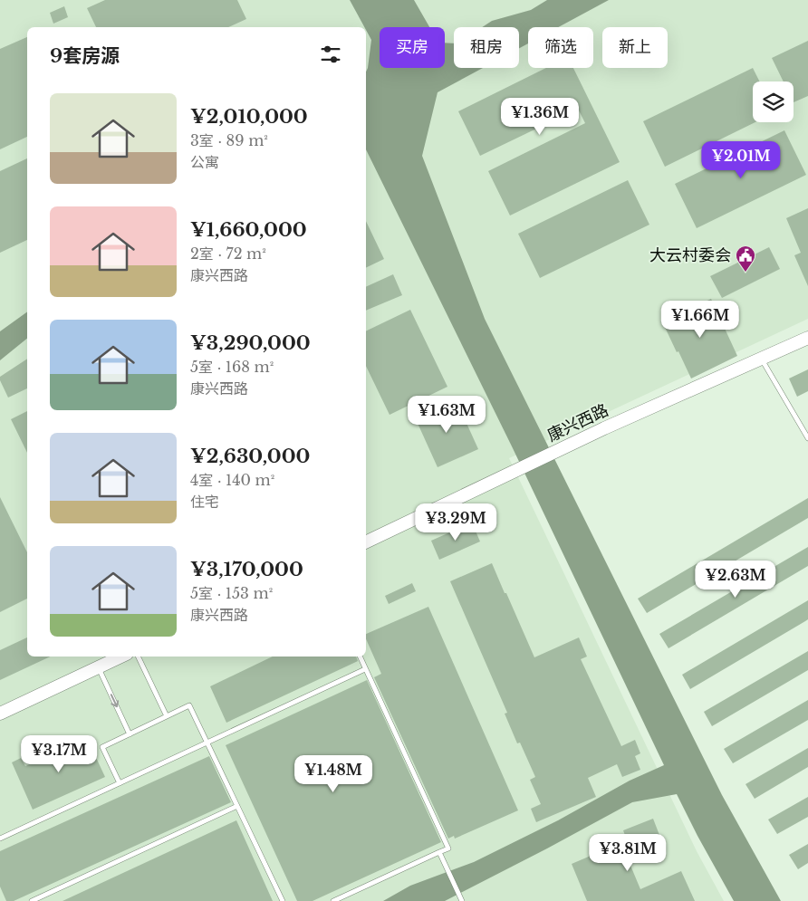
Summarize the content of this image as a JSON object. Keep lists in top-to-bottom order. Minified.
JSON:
{"streets":{"street":["康兴西路"]},"places":{"public building":["大云村委会"]},"page":{"chip":["买房","租房","筛选","新上"],"heading":"9套房源","list":[{"name":"¥2,010,000","note":"3室 · 89 m² · 公寓"},{"name":"¥1,660,000","note":"2室 · 72 m² · 康兴西路"},{"name":"¥3,290,000","note":"5室 · 168 m² · 康兴西路"},{"name":"¥2,630,000","note":"4室 · 140 m² · 住宅"},{"name":"¥3,170,000","note":"5室 · 153 m² · 康兴西路"}],"price":["¥1.36M","¥2.01M","¥1.66M","¥1.63M","¥3.29M","¥2.63M","¥3.17M","¥1.48M","¥3.81M"]}}
